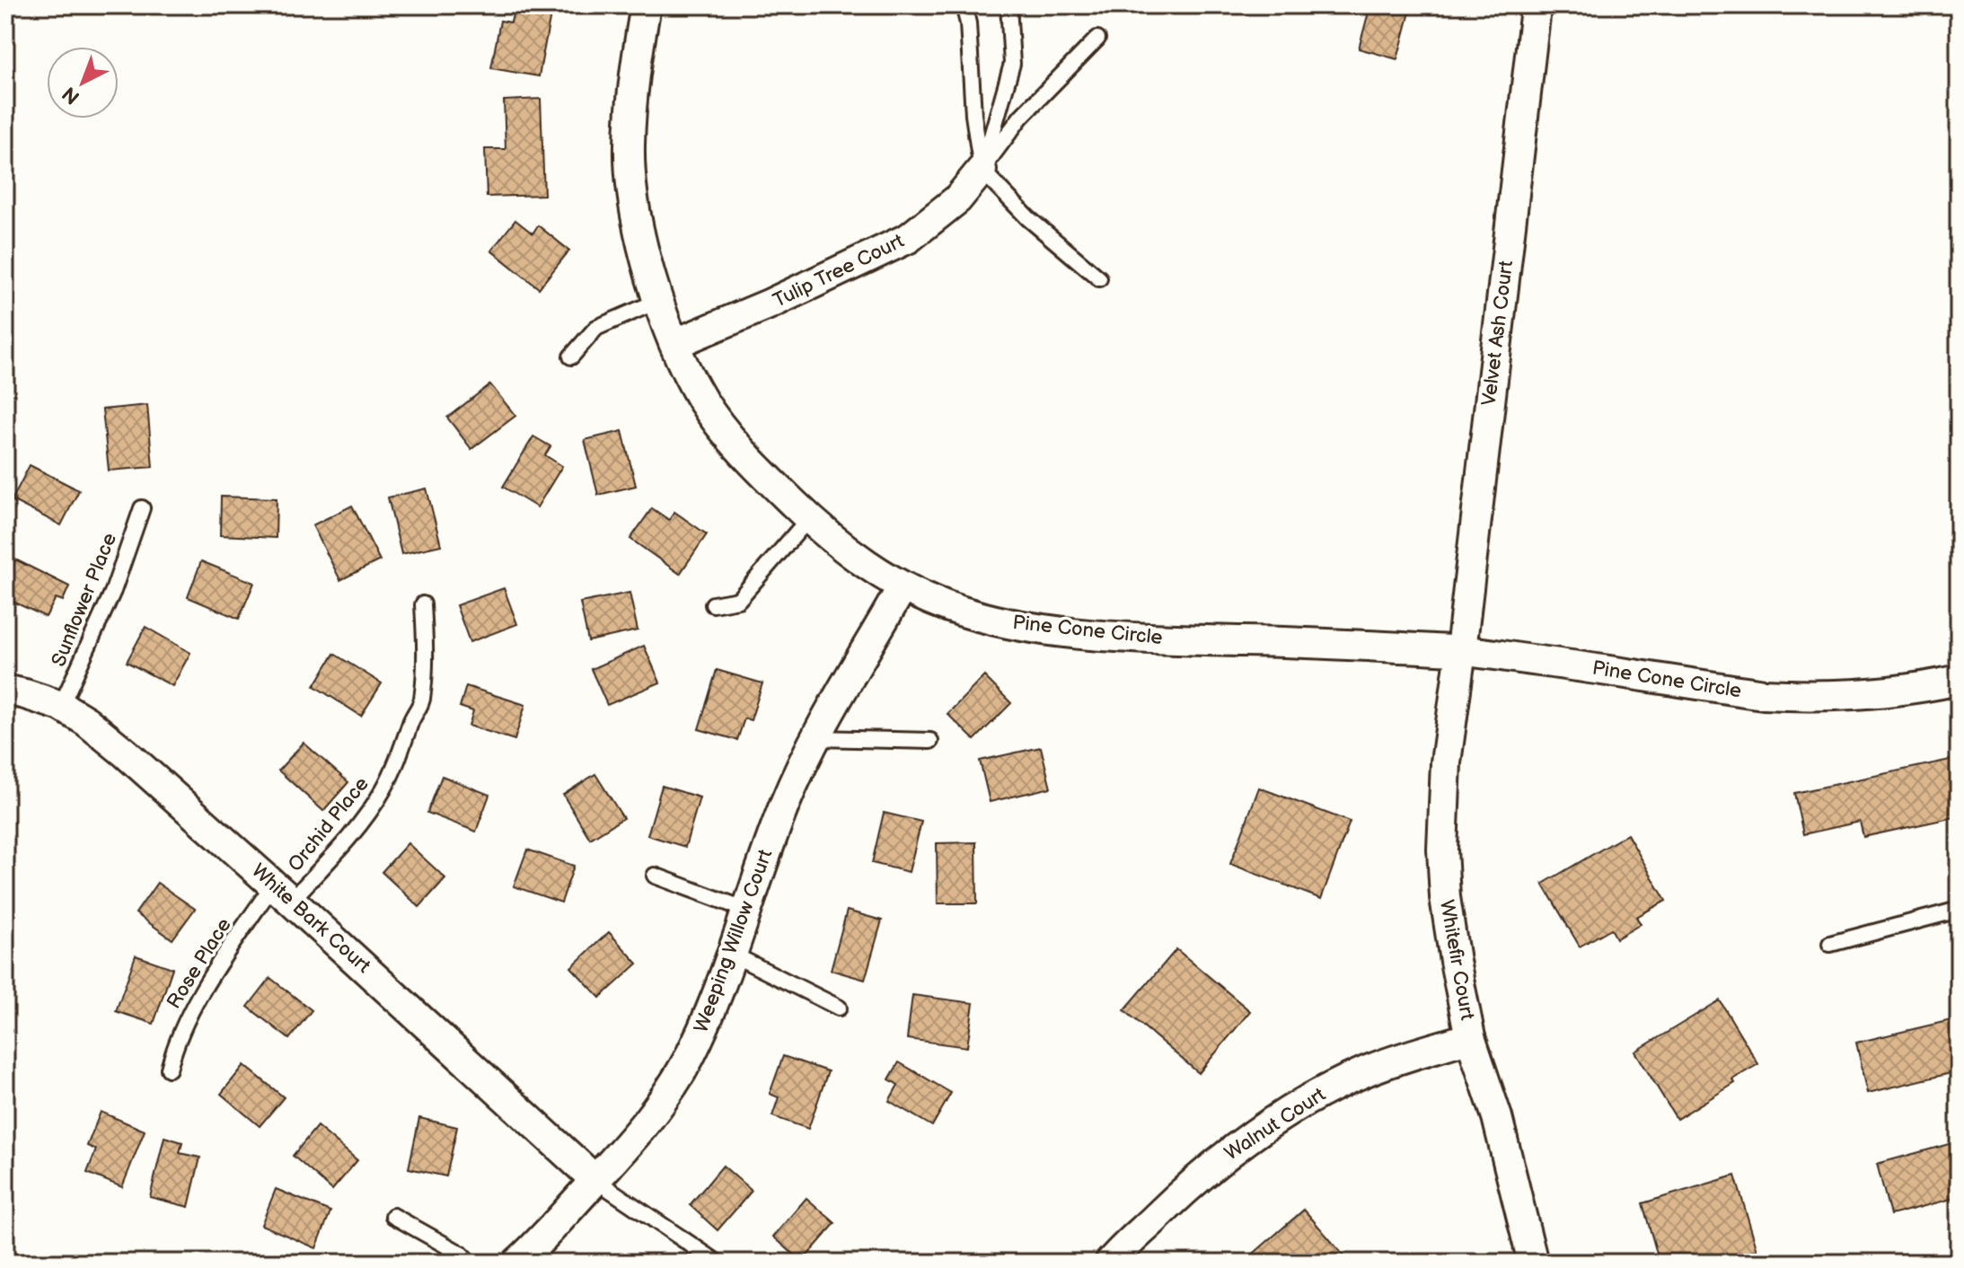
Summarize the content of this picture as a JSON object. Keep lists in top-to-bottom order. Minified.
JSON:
{"streets":{"street":["Tulip Tree Court","Velvet Ash Court","Pine Cone Circle","White Bark Court","Weeping Willow Court","Whitefir Court","Walnut Court"],"lane":["Sunflower Place","Orchid Place","Rose Place"]},"crossings":[["Tulip Tree Court","Pine Cone Circle"],["Velvet Ash Court","Pine Cone Circle"],["Velvet Ash Court","Whitefir Court"],["Sunflower Place","White Bark Court"],["Pine Cone Circle","Weeping Willow Court"],["Pine Cone Circle","Whitefir Court"],["Orchid Place","White Bark Court"],["Orchid Place","Rose Place"],["White Bark Court","Weeping Willow Court"],["White Bark Court","Rose Place"],["Whitefir Court","Walnut Court"]],"north":"bottom left"}
